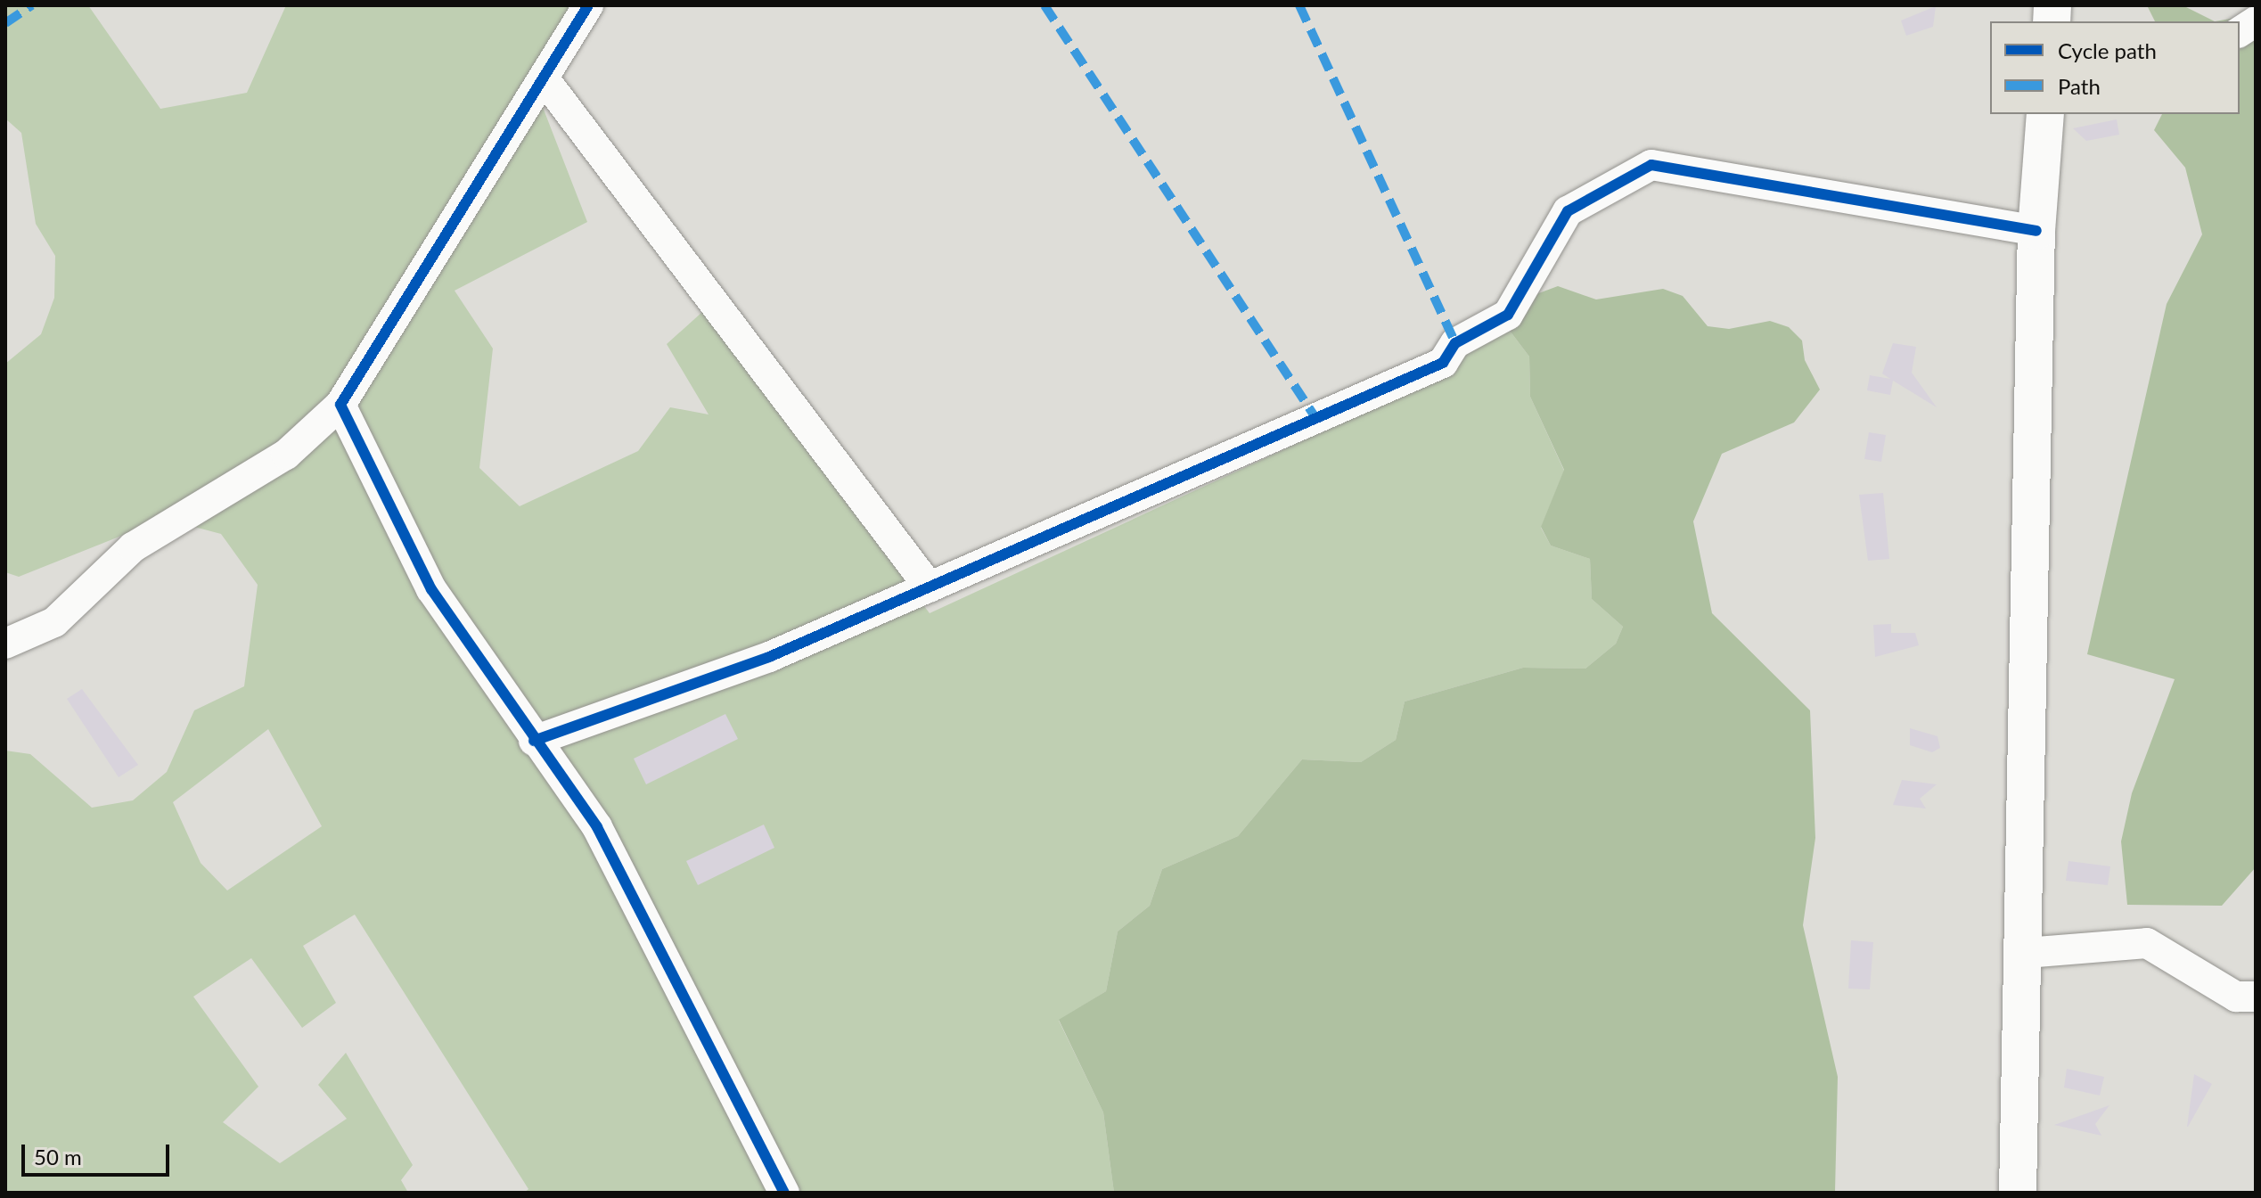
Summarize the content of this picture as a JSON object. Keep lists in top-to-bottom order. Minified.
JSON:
{"legend":["Cycle path","Path"],"scale_bar":"50 m"}
